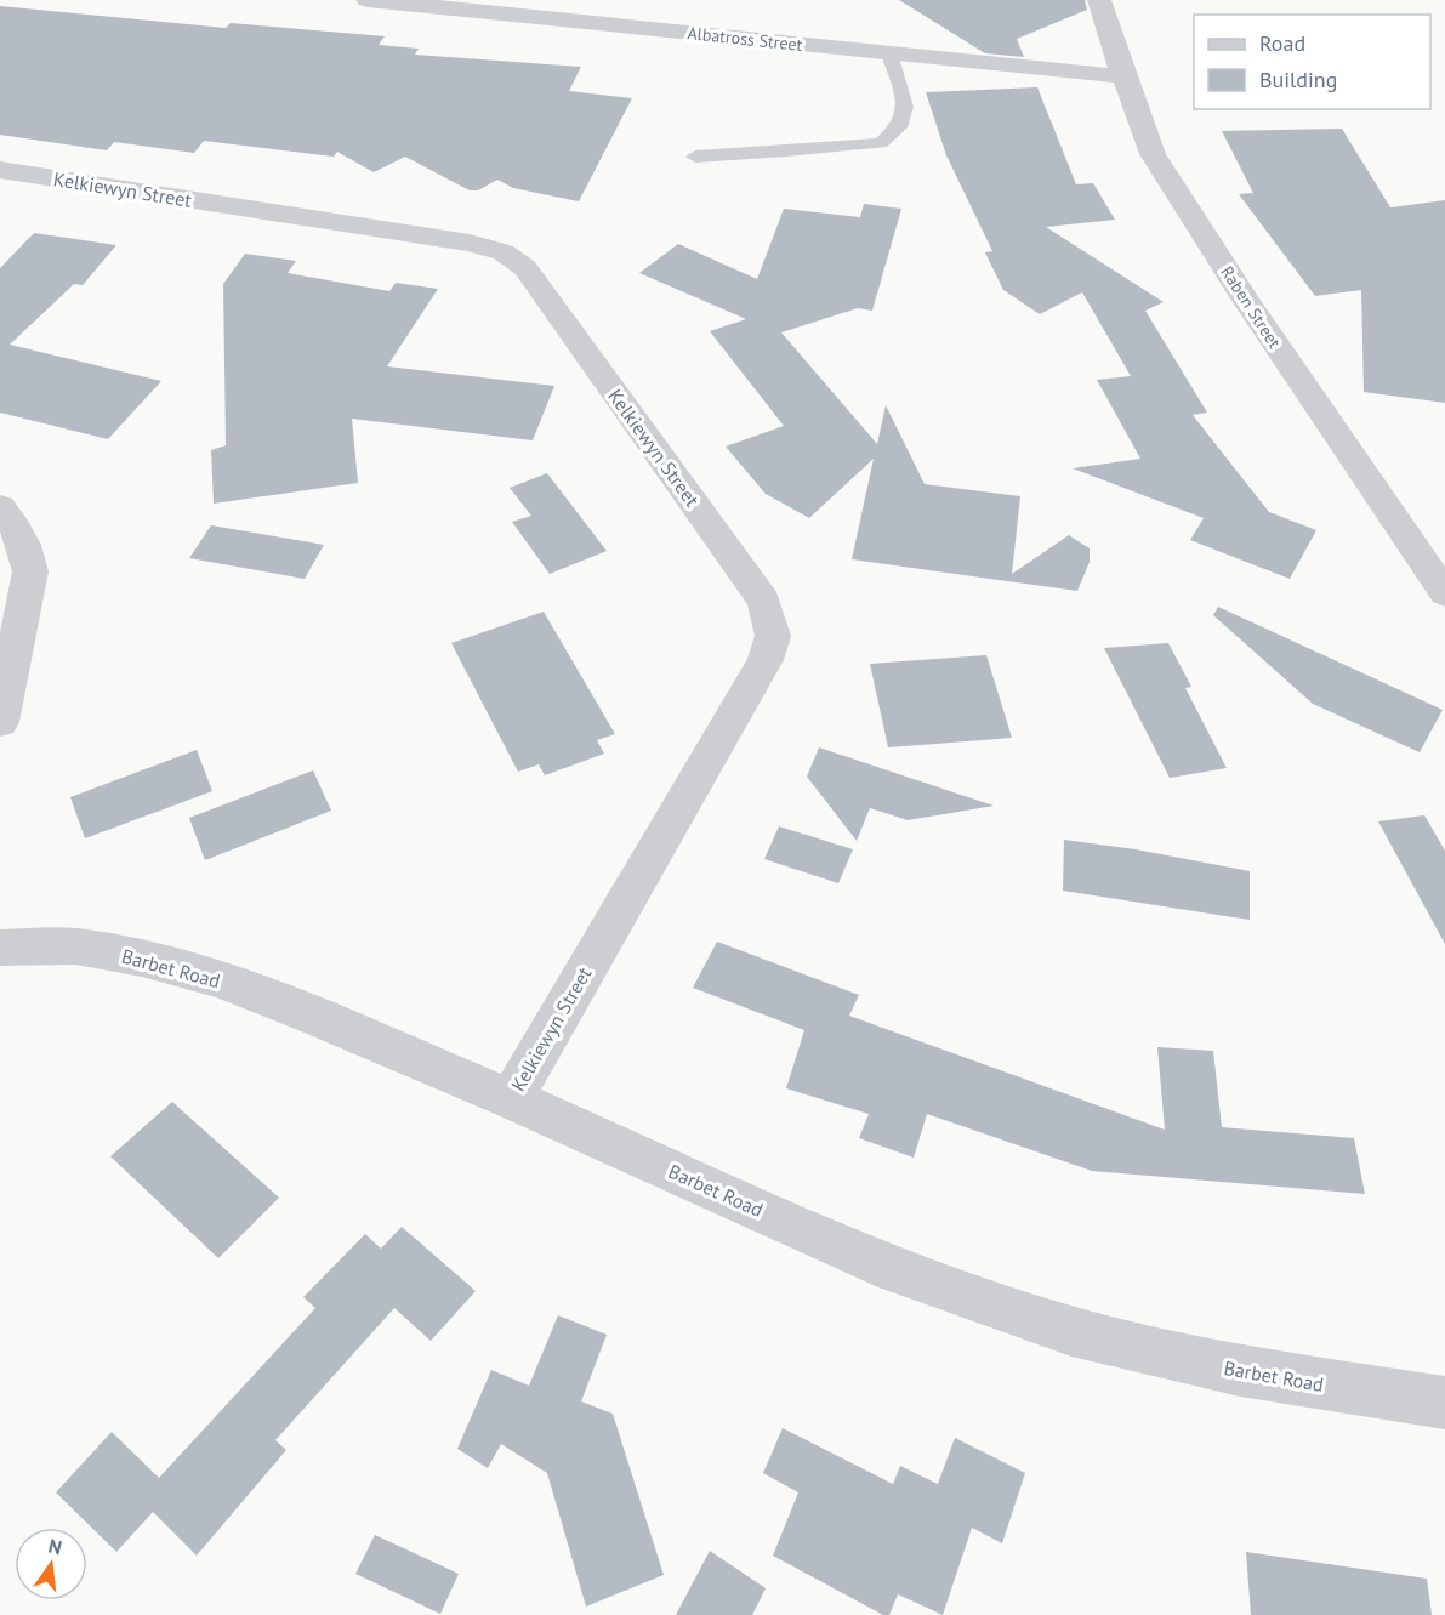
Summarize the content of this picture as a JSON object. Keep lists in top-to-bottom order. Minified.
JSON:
{"streets":{"street":["Albatross Street","Kelkiewyn Street","Raben Street","Barbet Road"]},"crossings":[["Albatross Street","Raben Street"],["Kelkiewyn Street","Barbet Road"]],"legend":["Road","Building"],"north":"top"}
